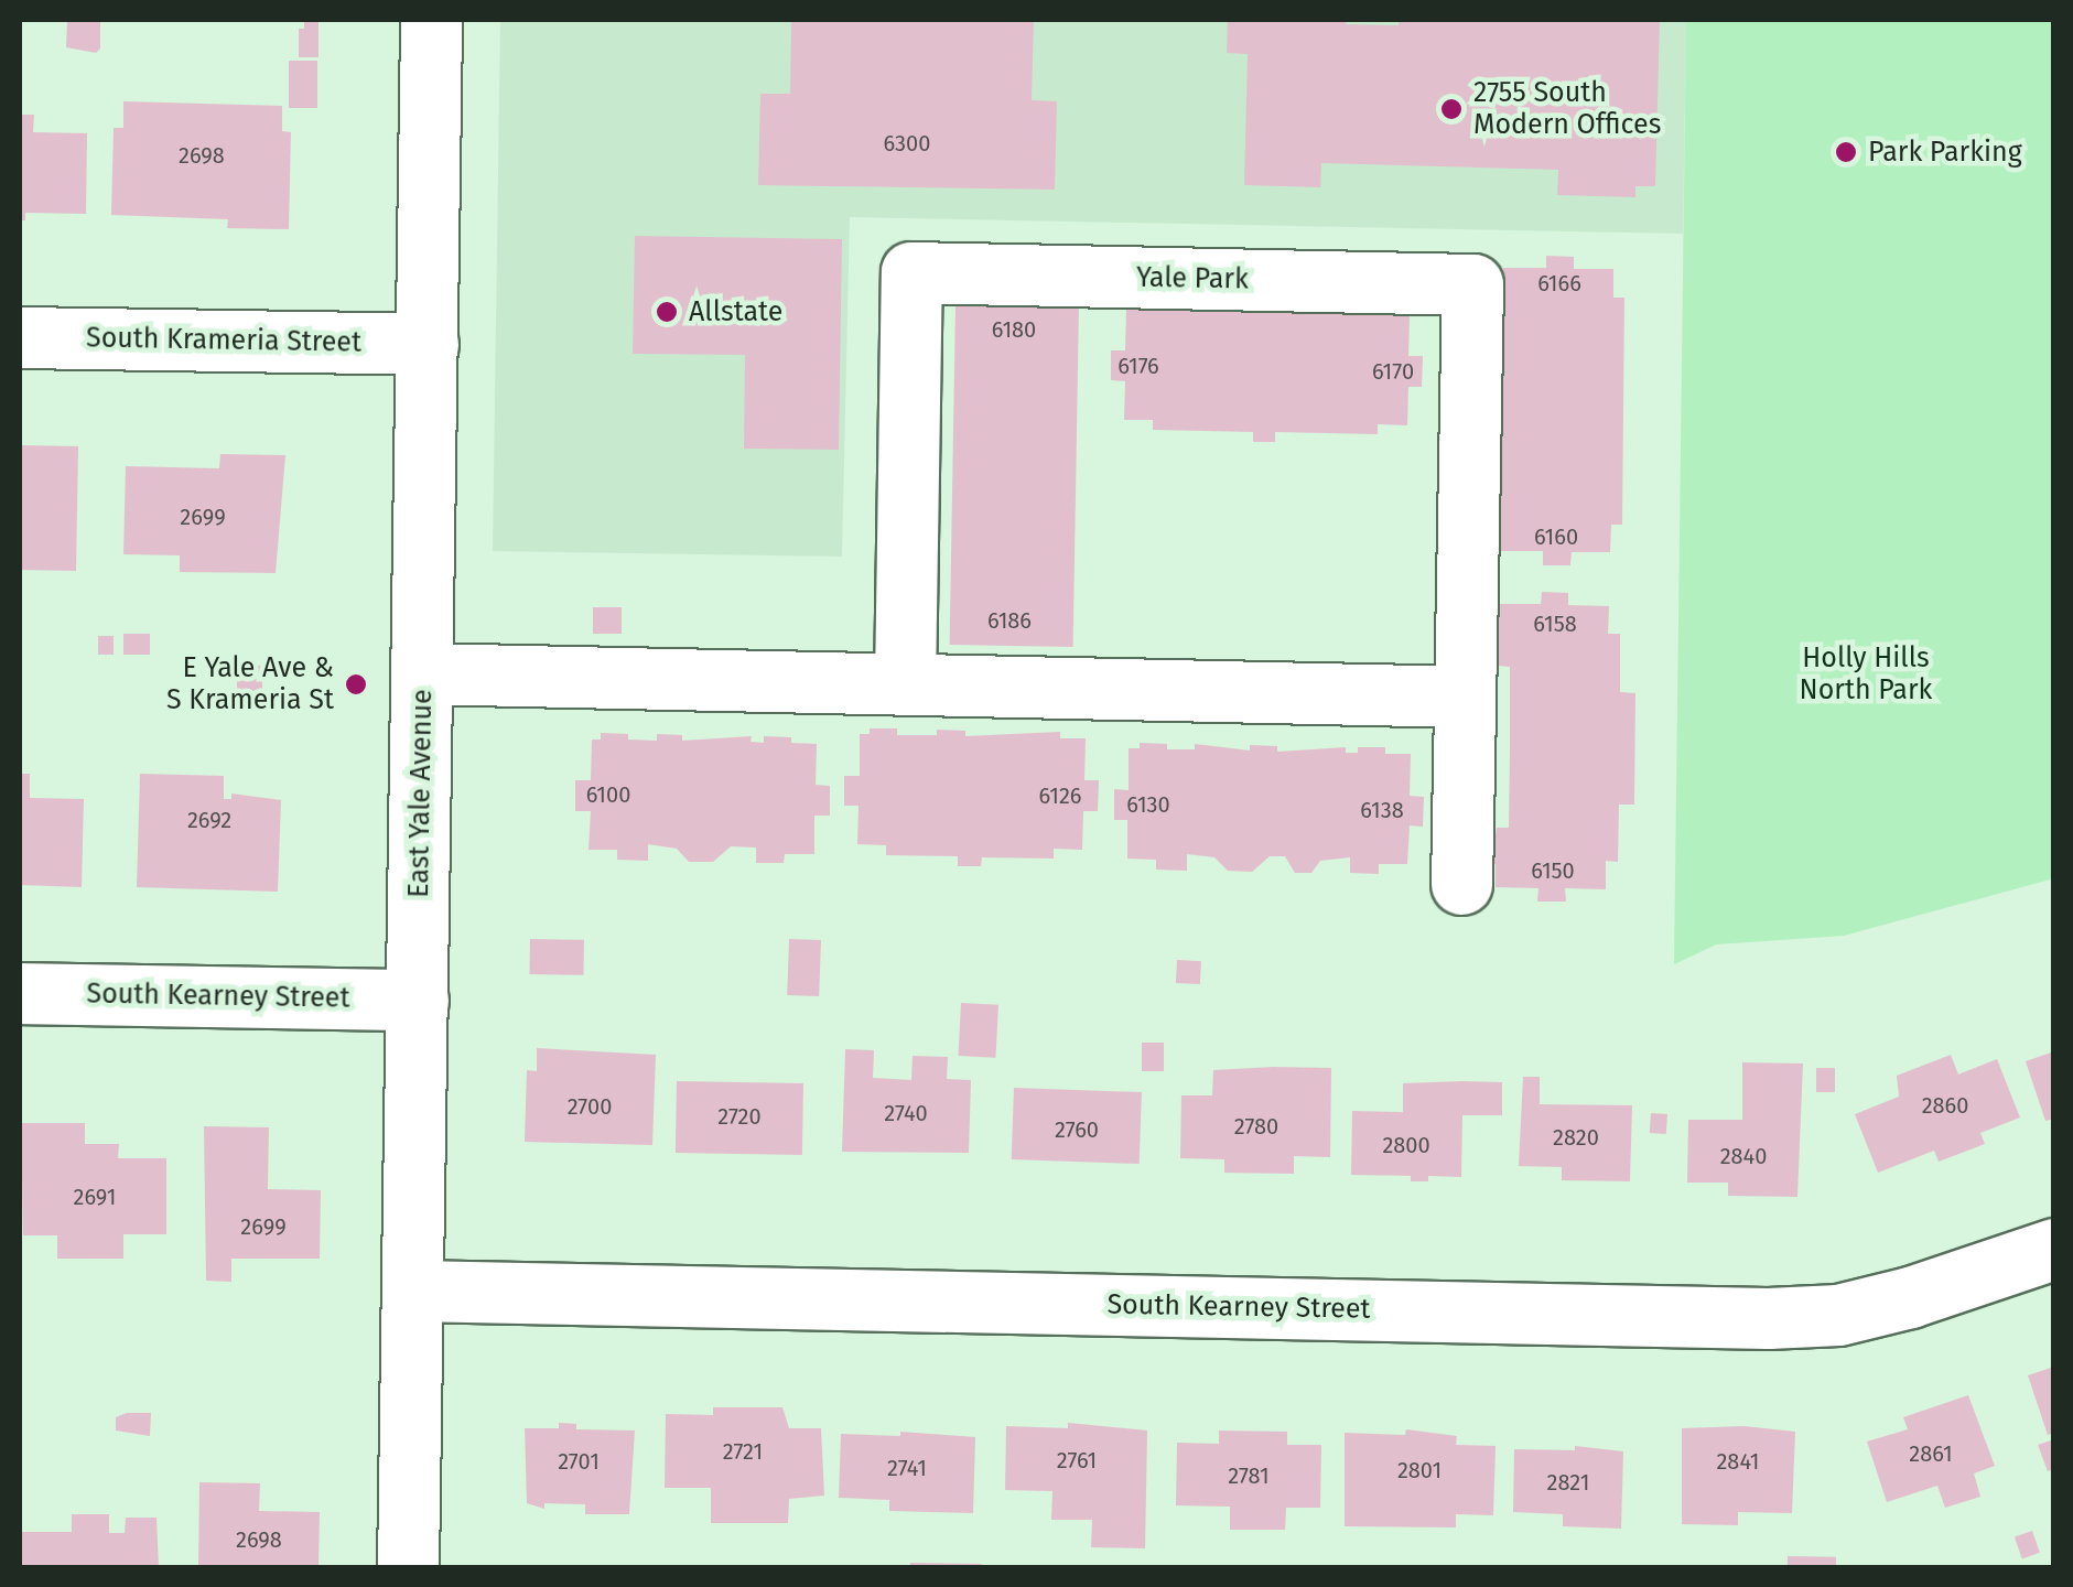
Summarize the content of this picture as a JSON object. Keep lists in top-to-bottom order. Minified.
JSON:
{"streets":{"street":["Yale Park","South Krameria Street","East Yale Avenue","South Kearney Street"]},"crossings":[["South Krameria Street","East Yale Avenue"],["East Yale Avenue","South Kearney Street"]],"parks":["Holly Hills North Park"],"places":["2755 South Modern Offices","Park Parking","Allstate","E Yale Ave & S Krameria St"],"house_numbers":["6300","2698","6166","6180","6176","6170","2699","6160","6186","6158","6100","6126","6130","6138","2692","6150","2860","2700","2740","2720","2780","2760","2820","2800","2840","2691","2699","2721","2861","2761","2701","2841","2741","2801","2781","2821","2698"]}
